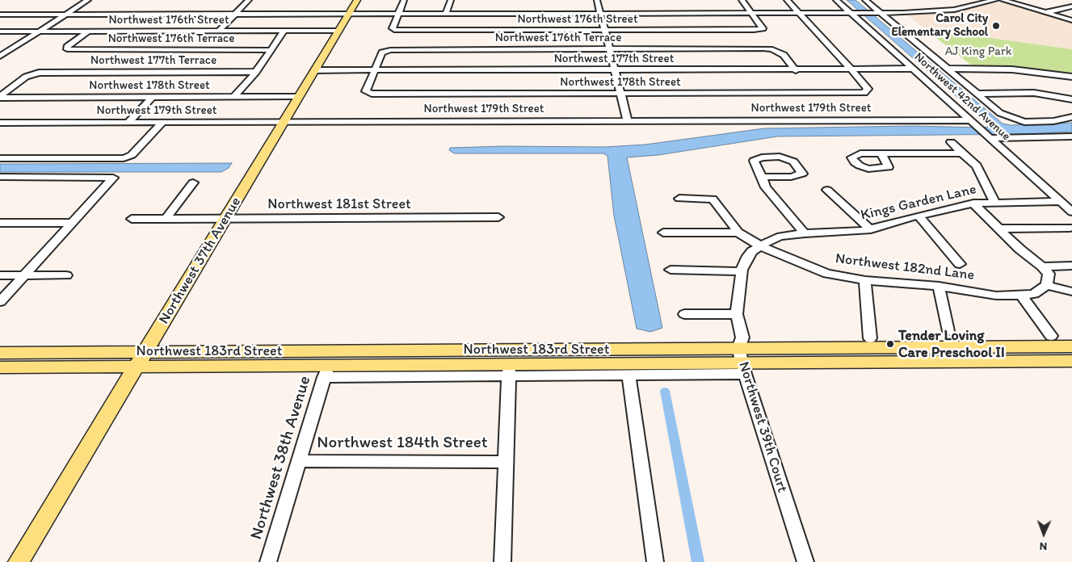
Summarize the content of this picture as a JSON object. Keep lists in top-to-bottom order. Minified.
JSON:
{"streets":{"main road":["Northwest 37th Avenue","Northwest 183rd Street"],"street":["Northwest 176th Street","Northwest 176th Terrace","Northwest 177th Street","Northwest 177th Terrace","Northwest 178th Street","Northwest 42nd Avenue","Northwest 179th Street","Kings Garden Lane","Northwest 181st Street","Northwest 182nd Lane","Northwest 39th Court","Northwest 184th Street","Northwest 38th Avenue"]},"crossings":[["Northwest 176th Street","Northwest 176th Terrace"],["Northwest 176th Street","Northwest 37th Avenue"],["Northwest 176th Terrace","Northwest 177th Street"],["Northwest 176th Terrace","Northwest 178th Street"],["Northwest 177th Street","Northwest 178th Street"],["Northwest 177th Street","Northwest 42nd Avenue"],["Northwest 177th Street","Northwest 37th Avenue"],["Northwest 177th Terrace","Northwest 178th Street"],["Northwest 178th Street","Northwest 37th Avenue"],["Northwest 42nd Avenue","Northwest 179th Street"],["Northwest 42nd Avenue","Kings Garden Lane"],["Northwest 179th Street","Northwest 37th Avenue"],["Kings Garden Lane","Northwest 182nd Lane"],["Kings Garden Lane","Northwest 39th Court"],["Northwest 181st Street","Northwest 37th Avenue"],["Northwest 37th Avenue","Northwest 183rd Street"],["Northwest 182nd Lane","Northwest 39th Court"],["Northwest 183rd Street","Northwest 39th Court"],["Northwest 183rd Street","Northwest 38th Avenue"],["Northwest 184th Street","Northwest 38th Avenue"]],"parks":["AJ King Park"],"places":["Carol City Elementary School","Tender Loving Care Preschool II"],"north":"bottom"}
